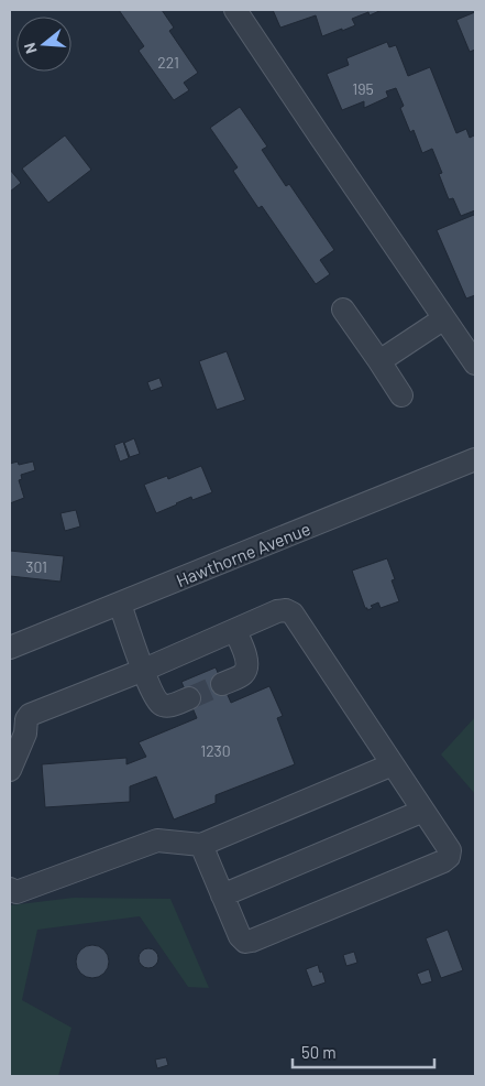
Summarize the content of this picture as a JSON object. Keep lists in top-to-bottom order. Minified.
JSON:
{"streets":{"street":["Hawthorne Avenue"]},"house_numbers":["221","195","301","1230"],"scale_bar":"50 m","north":"left"}
